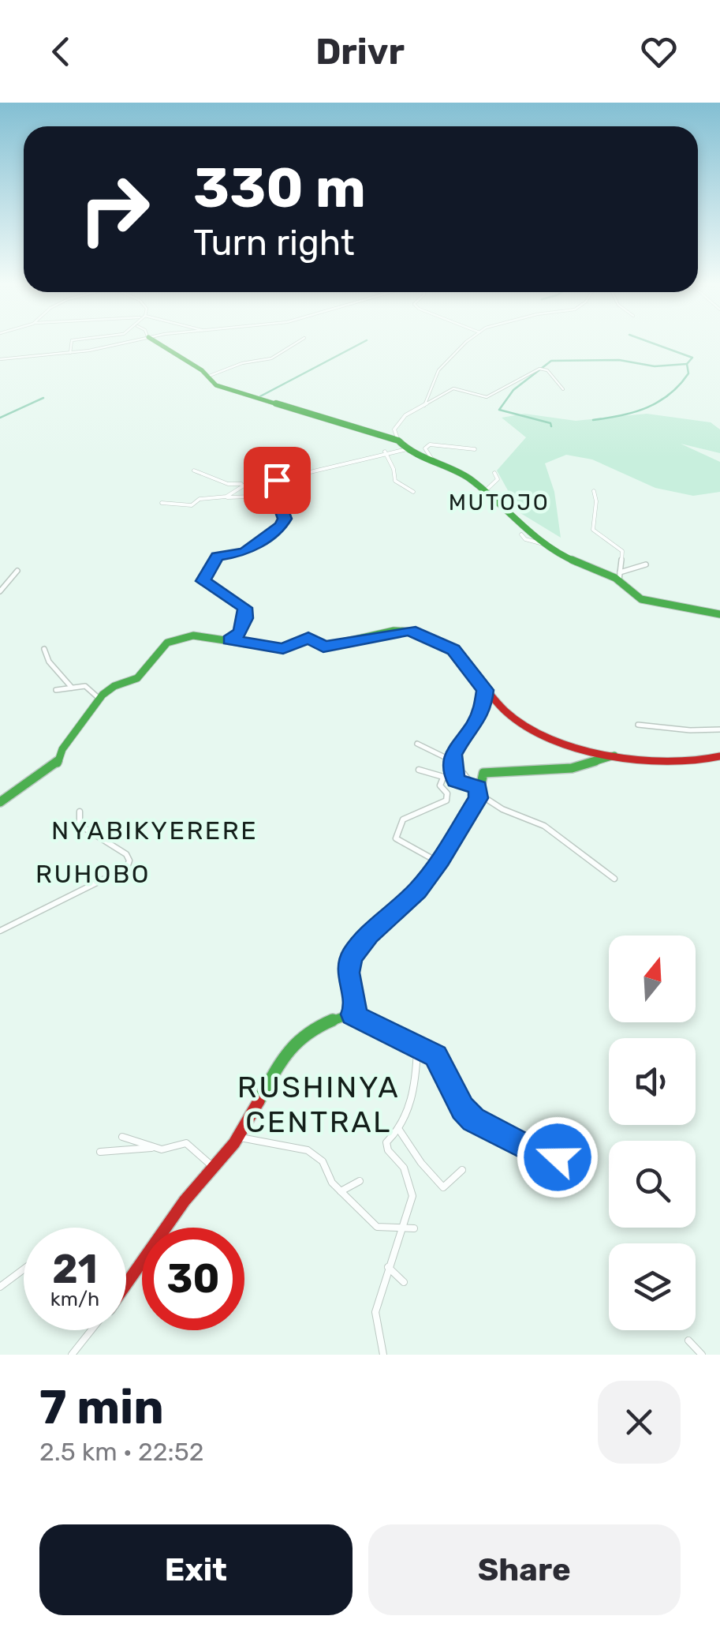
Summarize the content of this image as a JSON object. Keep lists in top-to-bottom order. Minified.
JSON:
{"districts":["MUTOJO","NYABIKYERERE","RUHOBO","RUSHINYA CENTRAL"],"north":"top","page":{"header":"Drivr","turn":["330 m","Turn right"],"speed":"21 km/h","limit":"30","heading":["7 min","2.5 km · 22:52"],"buttons":["Exit","Share"]}}
